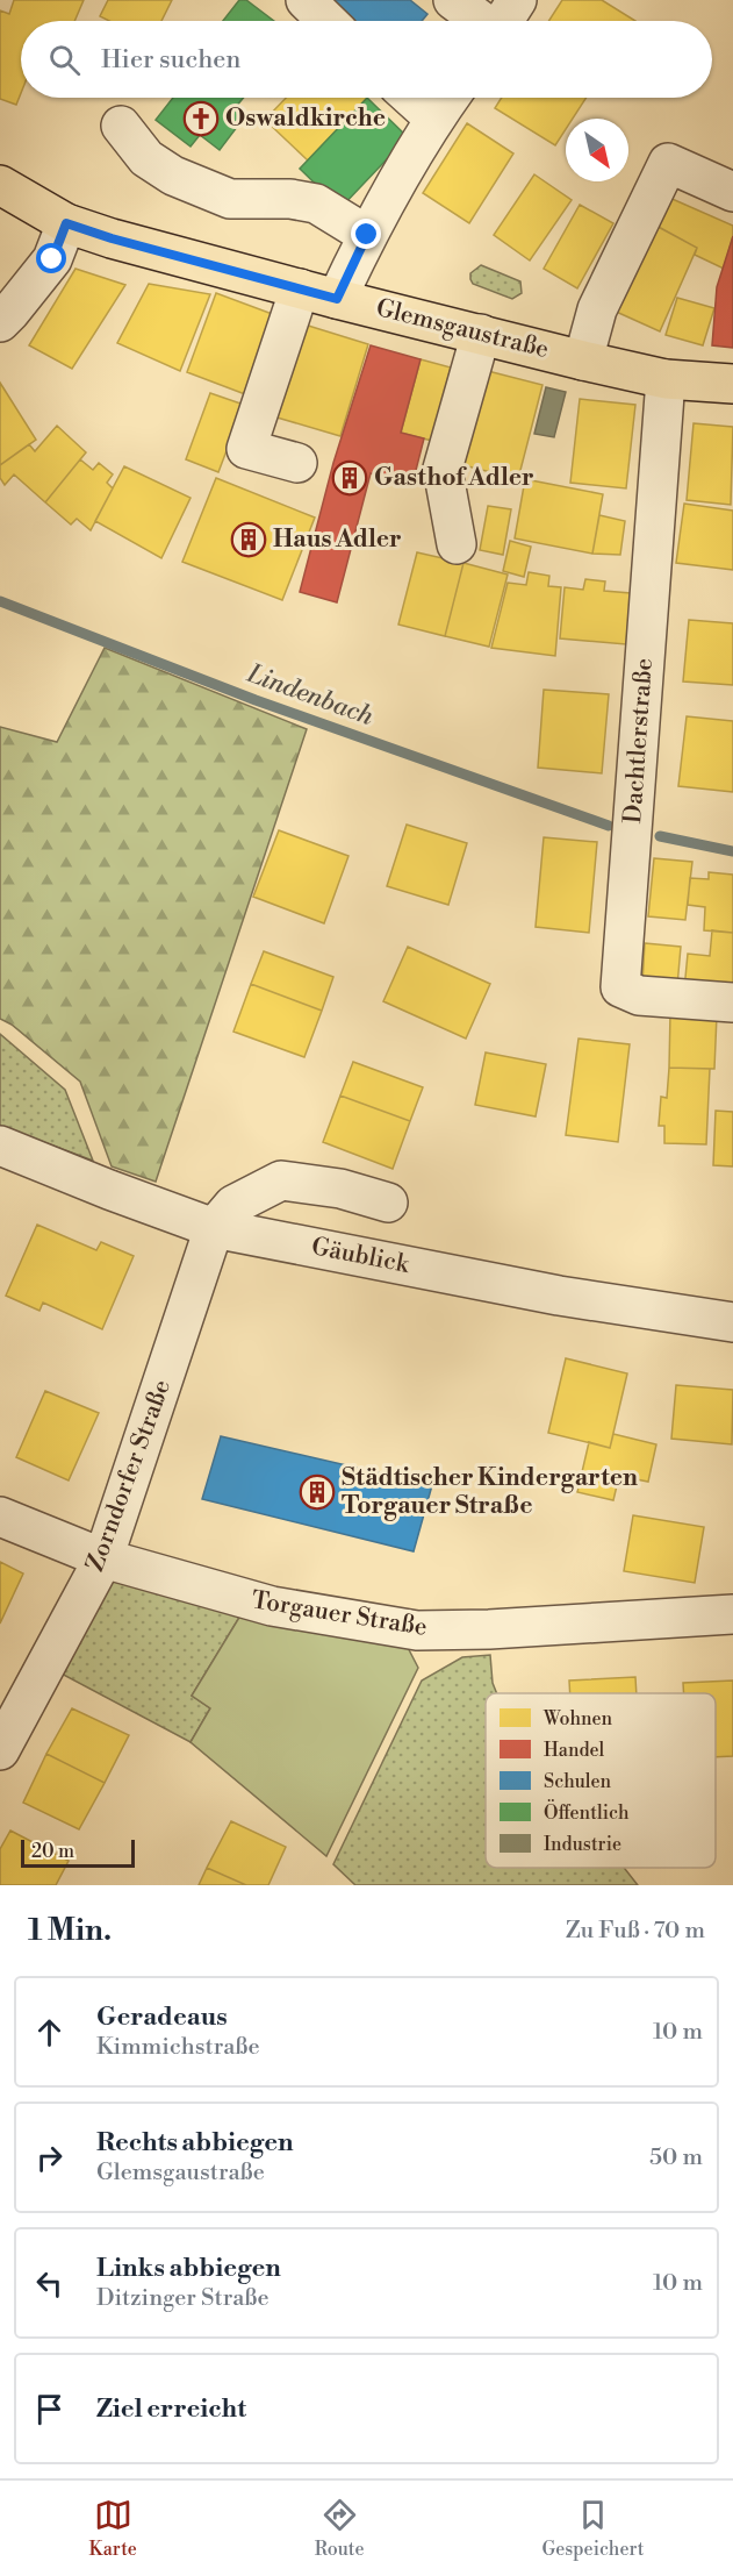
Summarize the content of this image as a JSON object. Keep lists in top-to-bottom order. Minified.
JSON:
{"streets":{"main road":["Glemsgaustraße"],"street":["Dachtlerstraße","Gäublick","Zorndorfer Straße","Torgauer Straße"]},"crossings":[["Glemsgaustraße","Dachtlerstraße"],["Gäublick","Zorndorfer Straße"],["Zorndorfer Straße","Torgauer Straße"]],"water":["Lindenbach"],"places":{"church":["Oswaldkirche"],"building":["Gasthof Adler","Haus Adler","Städtischer Kindergarten Torgauer Straße"]},"legend":["Wohnen","Handel","Schulen","Öffentlich","Industrie"],"scale_bar":"20 m","north":"bottom right","page":{"search":"Hier suchen","scale":"20 m","heading":["1 Min.","Zu Fuß · 70 m"],"list":[["Geradeaus","Kimmichstraße","10 m"],["Rechts abbiegen","Glemsgaustraße","50 m"],["Links abbiegen","Ditzinger Straße","10 m"],"Ziel erreicht"],"nav":["Karte","Route","Gespeichert"]}}
